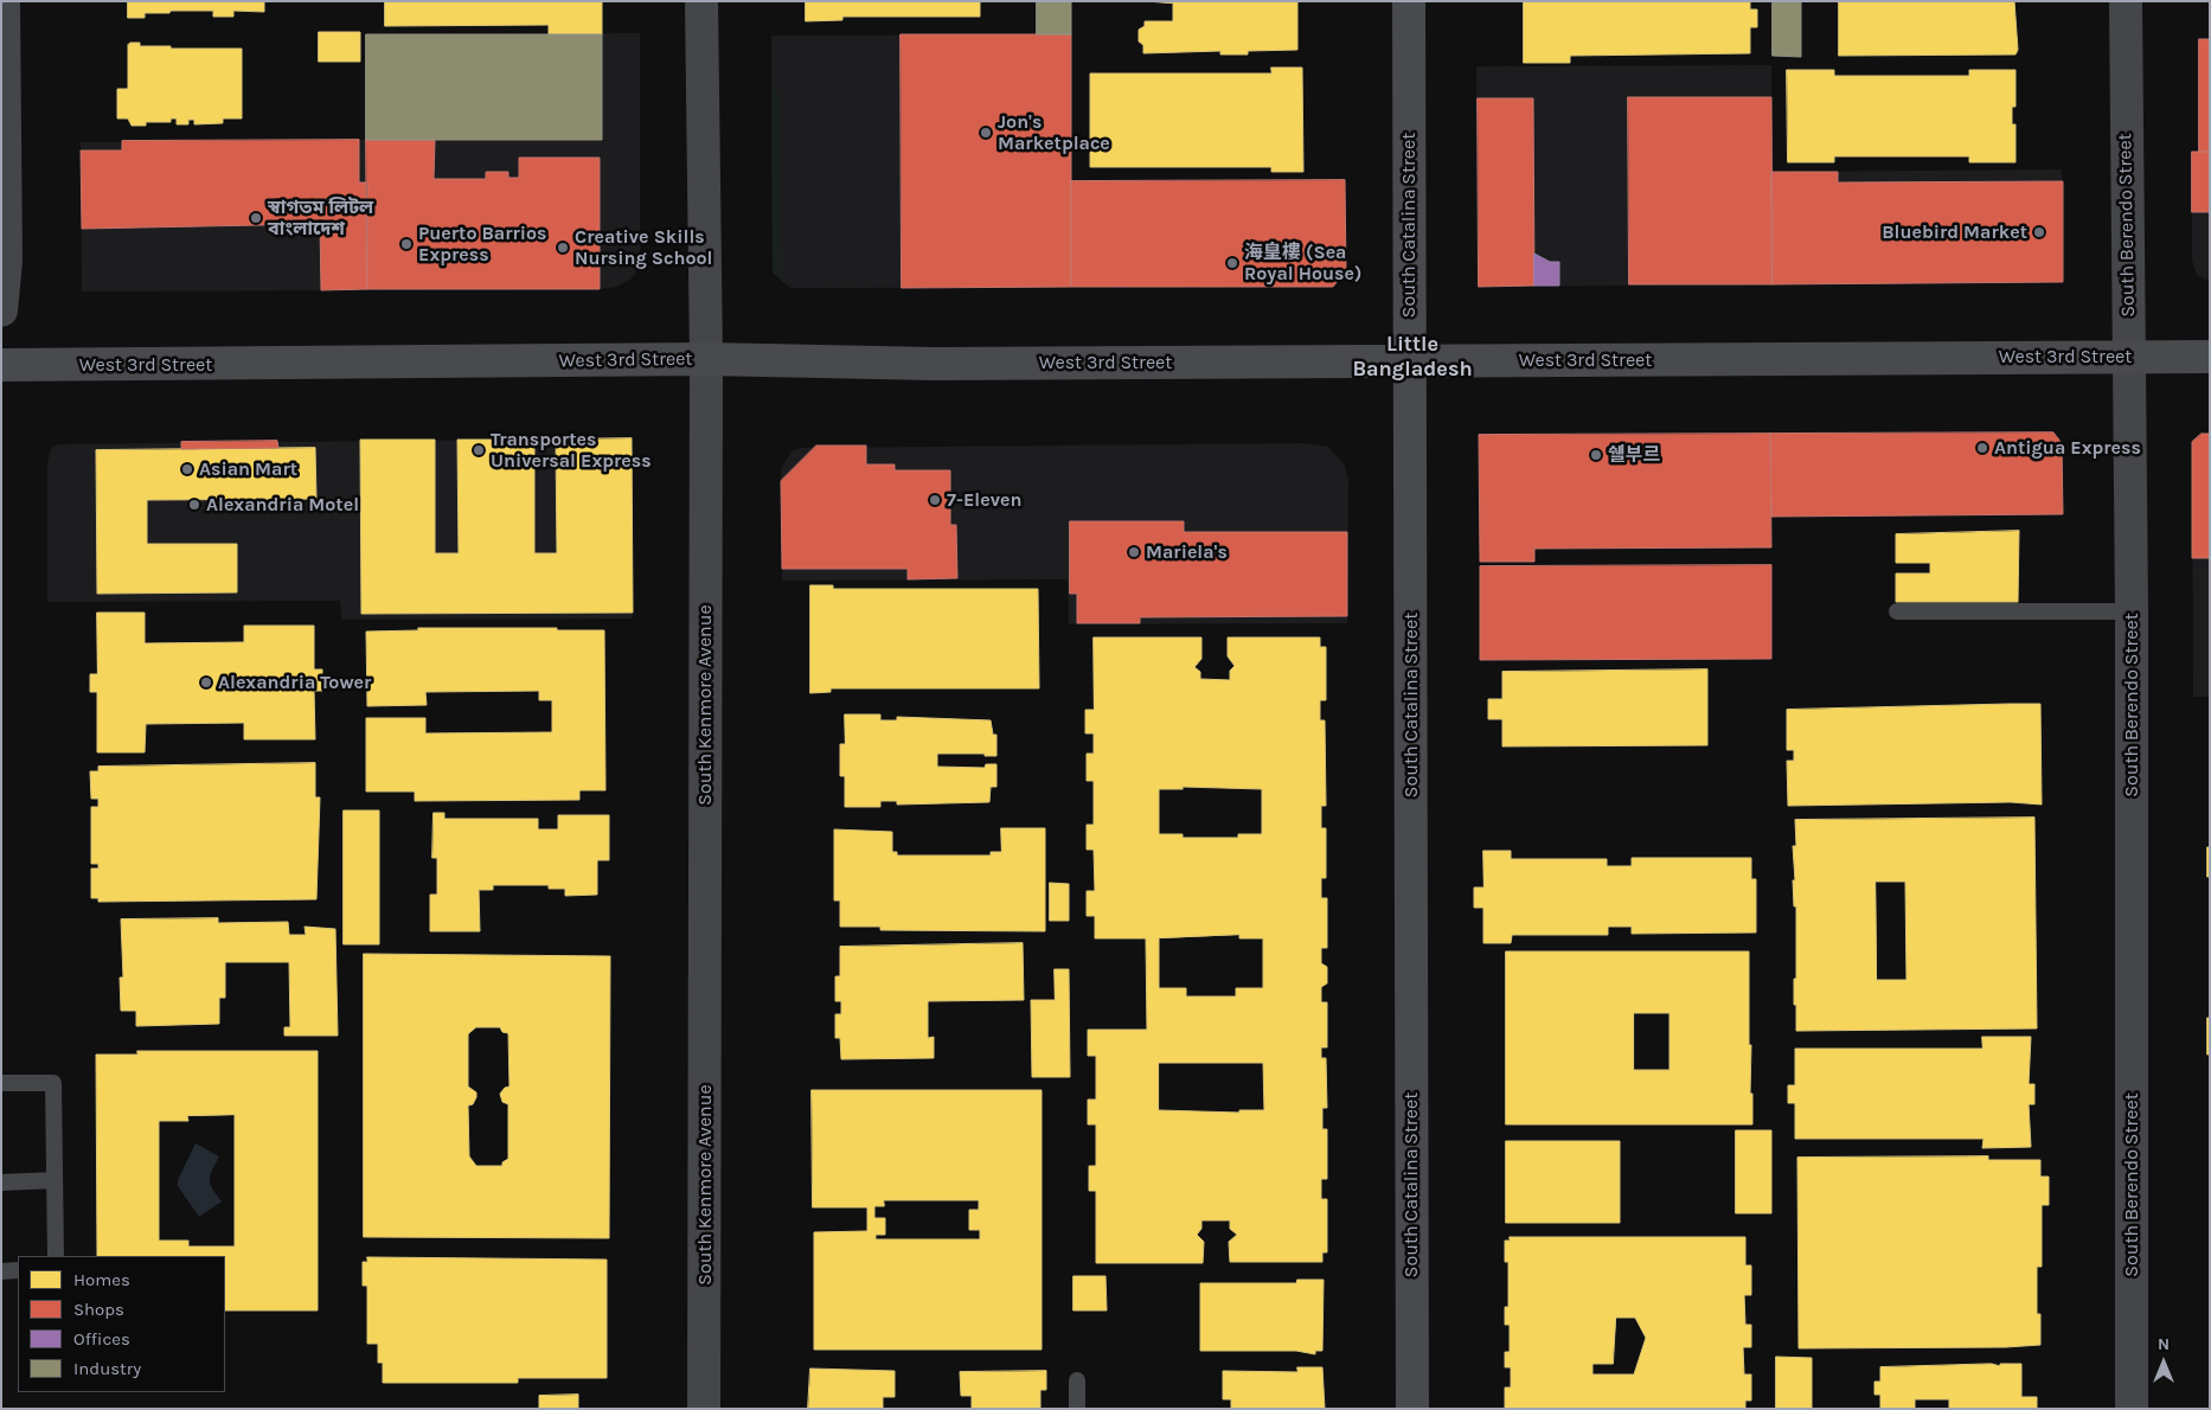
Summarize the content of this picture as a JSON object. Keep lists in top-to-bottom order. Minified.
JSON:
{"streets":{"main road":["South Catalina Street","West 3rd Street"],"street":["South Berendo Street","South Kenmore Avenue"]},"crossings":[["South Catalina Street","West 3rd Street"],["South Berendo Street","West 3rd Street"],["West 3rd Street","South Kenmore Avenue"]],"districts":["Little Bangladesh"],"places":["Jon's Marketplace","স্বাগতম লিটল বাংলাদেশ","Bluebird Market","Puerto Barrios Express","Creative Skills Nursing School","海皇樓 (Sea Royal House)","Antigua Express","Transportes Universal Express","쉘부르","Asian Mart","7-Eleven","Alexandria Motel","Mariela's","Alexandria Tower"],"legend":["Homes","Shops","Offices","Industry"],"north":"top"}
